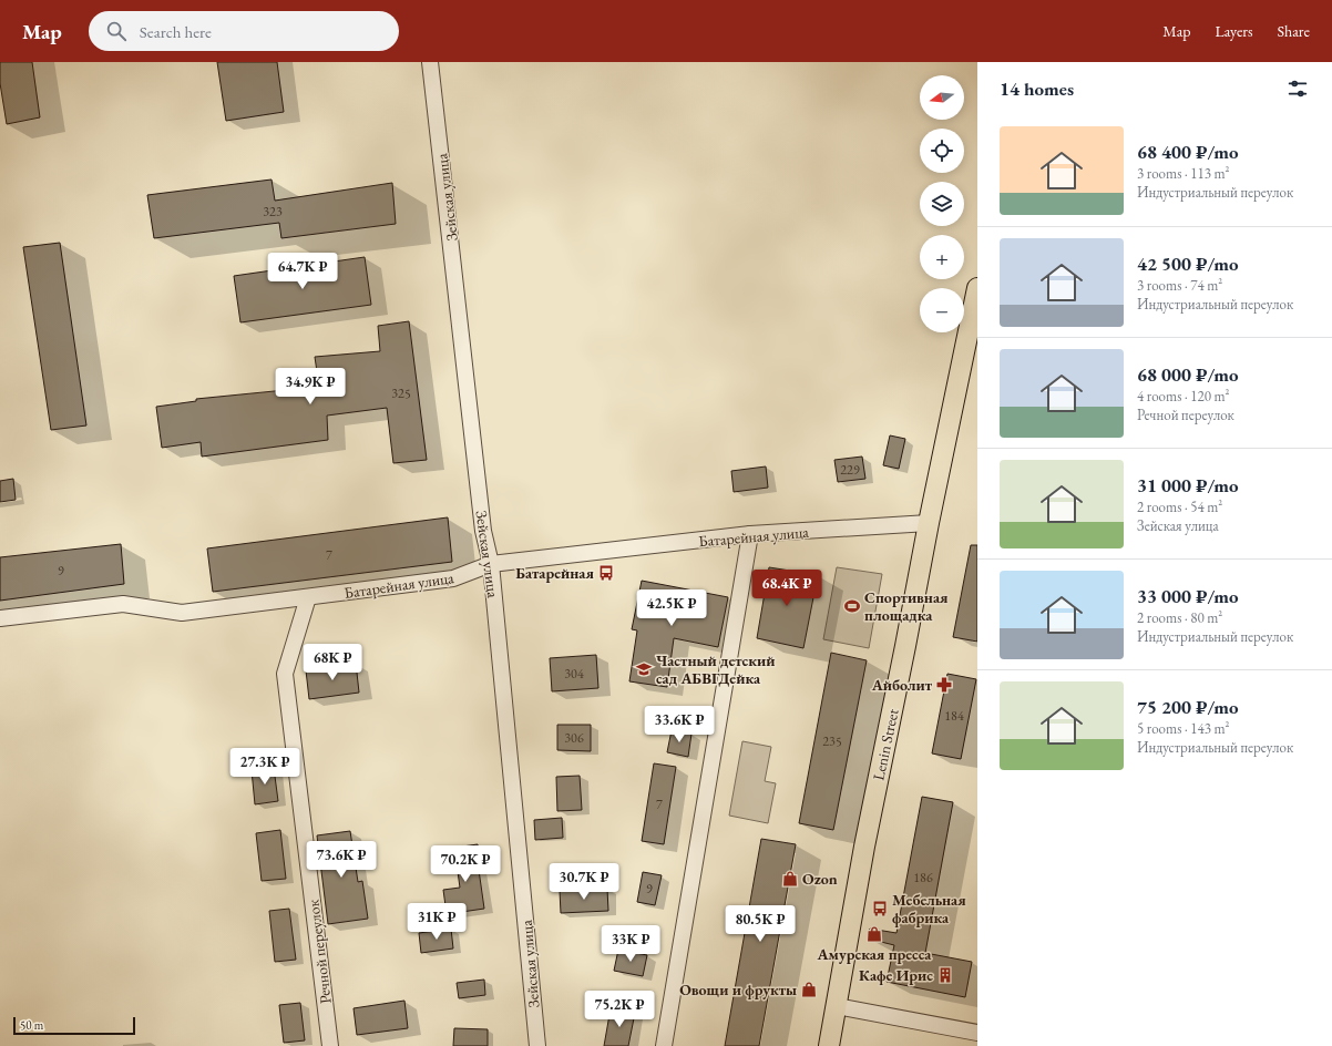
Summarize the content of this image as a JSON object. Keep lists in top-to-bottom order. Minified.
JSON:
{"streets":{"main road":["Lenin Street"],"street":["Зейская улица","Батарейная улица","Речной переулок"]},"crossings":[["Зейская улица","Батарейная улица"],["Батарейная улица","Lenin Street"],["Батарейная улица","Речной переулок"]],"places":{"bus stop":["Батарейная","Мебельная фабрика"],"sports":["Спортивная площадка"],"school or university":["Частный детский сад АБВГДейка"],"pharmacy":["Айболит"],"shop":["Ozon","Амурская пресса","Овощи и фрукты"],"building":["Кафе Ирис"]},"house_numbers":["323","325","229","7","9","304","184","306","235","7","186","9"],"scale_bar":"50 m","north":"left","page":{"header":"Map","search":"Search here","nav":["Map","Layers","Share"],"heading":"14 homes","map_buttons":["+","−"],"list":[{"name":"68 400 ₽/mo","note":"3 rooms · 113 m² · Индустриальный переулок"},{"name":"42 500 ₽/mo","note":"3 rooms · 74 m² · Индустриальный переулок"},{"name":"68 000 ₽/mo","note":"4 rooms · 120 m² · Речной переулок"},{"name":"31 000 ₽/mo","note":"2 rooms · 54 m² · Зейская улица"},{"name":"33 000 ₽/mo","note":"2 rooms · 80 m² · Индустриальный переулок"},{"name":"75 200 ₽/mo","note":"5 rooms · 143 m² · Индустриальный переулок"}],"price":["64.7K ₽","34.9K ₽","68.4K ₽","42.5K ₽","68K ₽","33.6K ₽","27.3K ₽","73.6K ₽","70.2K ₽","30.7K ₽","31K ₽","80.5K ₽","33K ₽","75.2K ₽"],"scale":"50 m"}}
